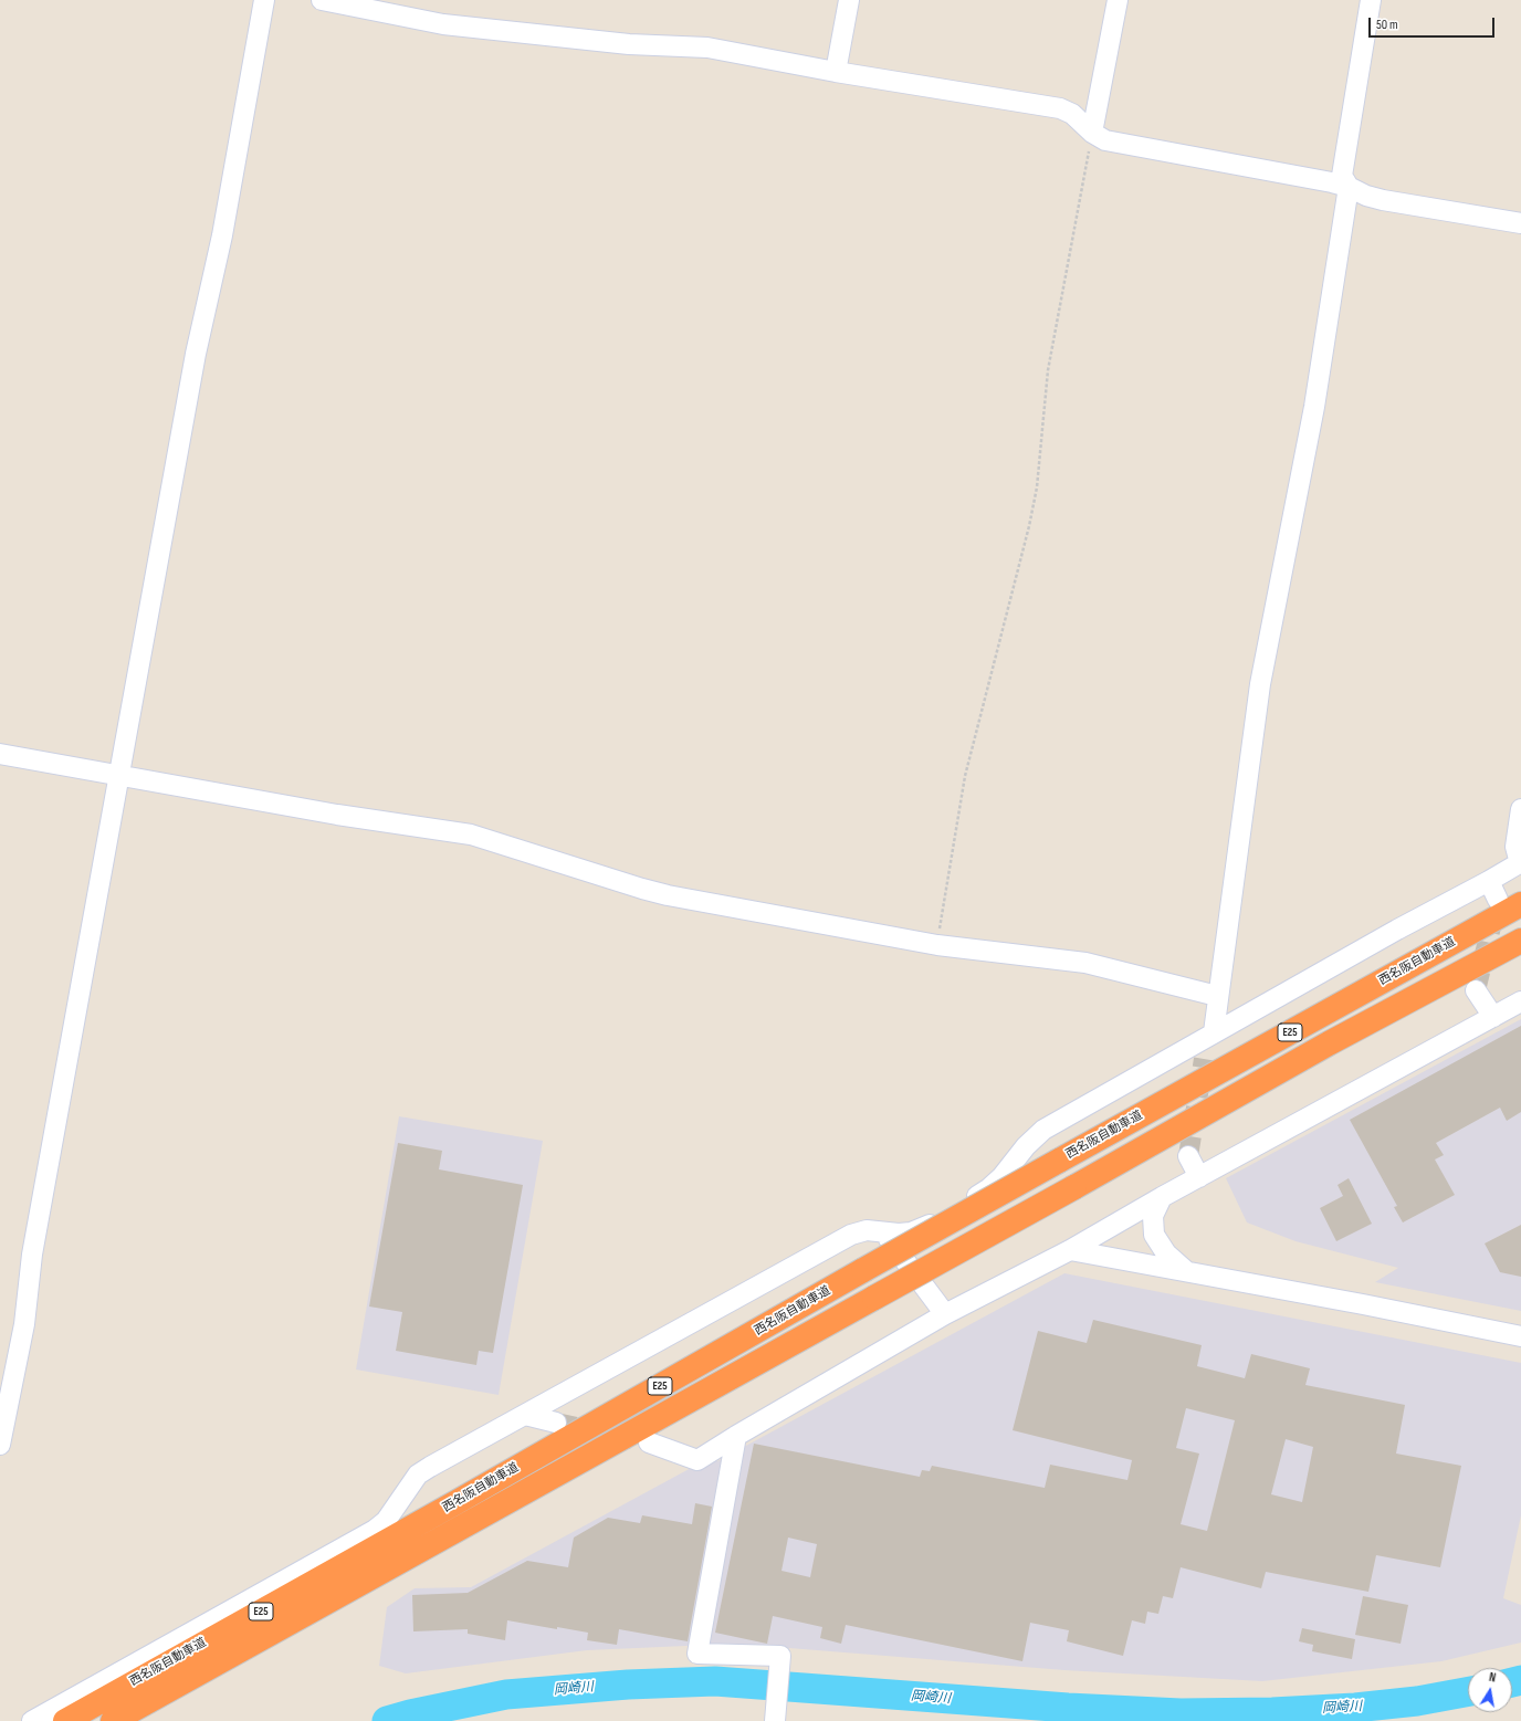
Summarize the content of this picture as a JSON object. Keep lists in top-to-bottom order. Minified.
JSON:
{"streets":{"highway":["西名阪自動車道","E25"]},"water":["岡崎川"],"scale_bar":"50 m","north":"top"}
